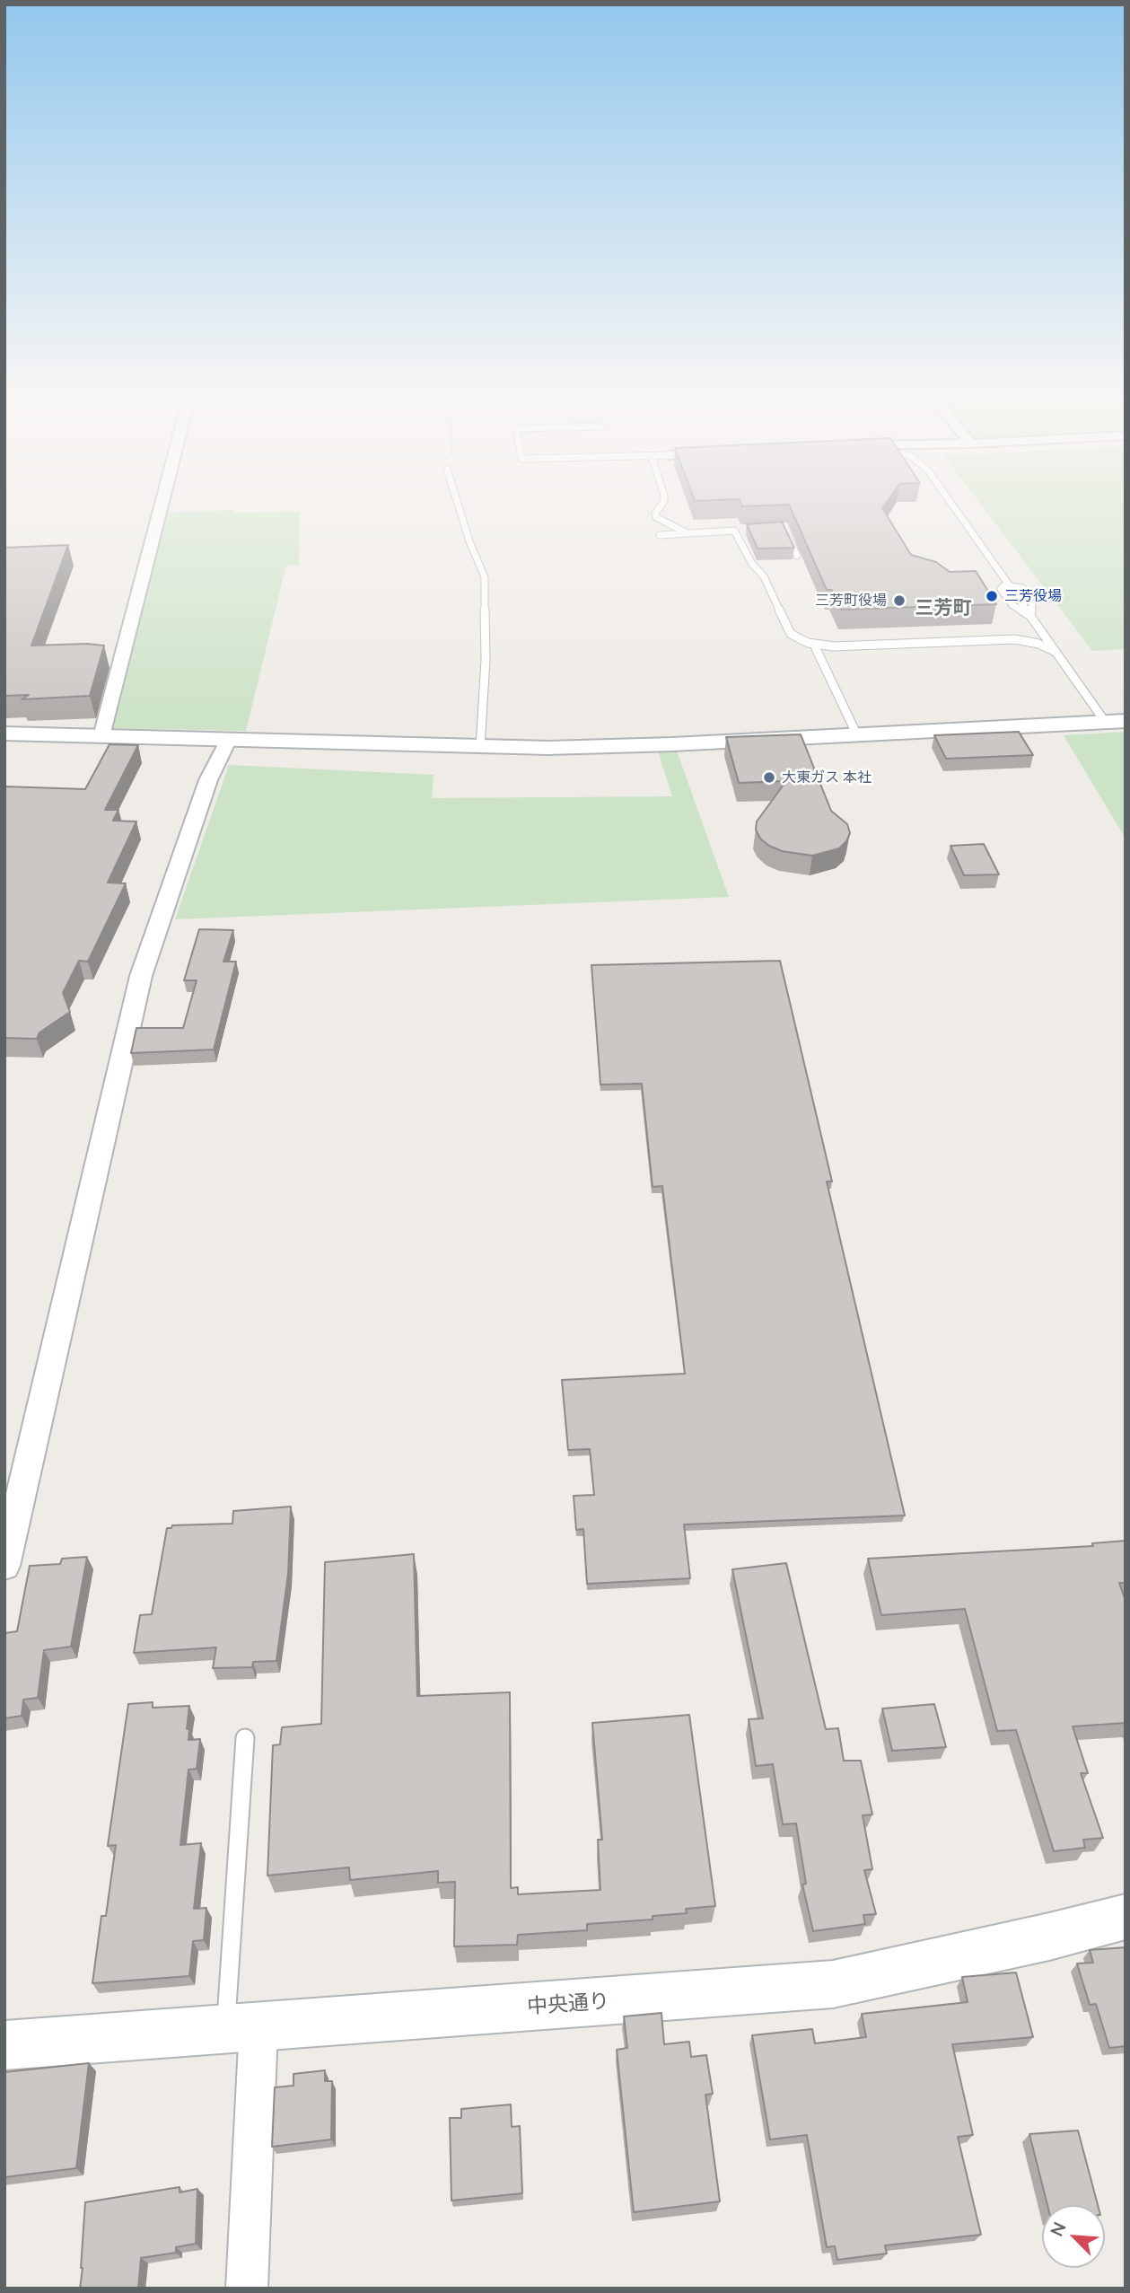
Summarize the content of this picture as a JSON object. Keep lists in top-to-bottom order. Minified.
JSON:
{"streets":{"street":["中央通り"]},"districts":["三芳町"],"places":["三芳役場","三芳町役場","大東ガス 本社"],"north":"top left"}
